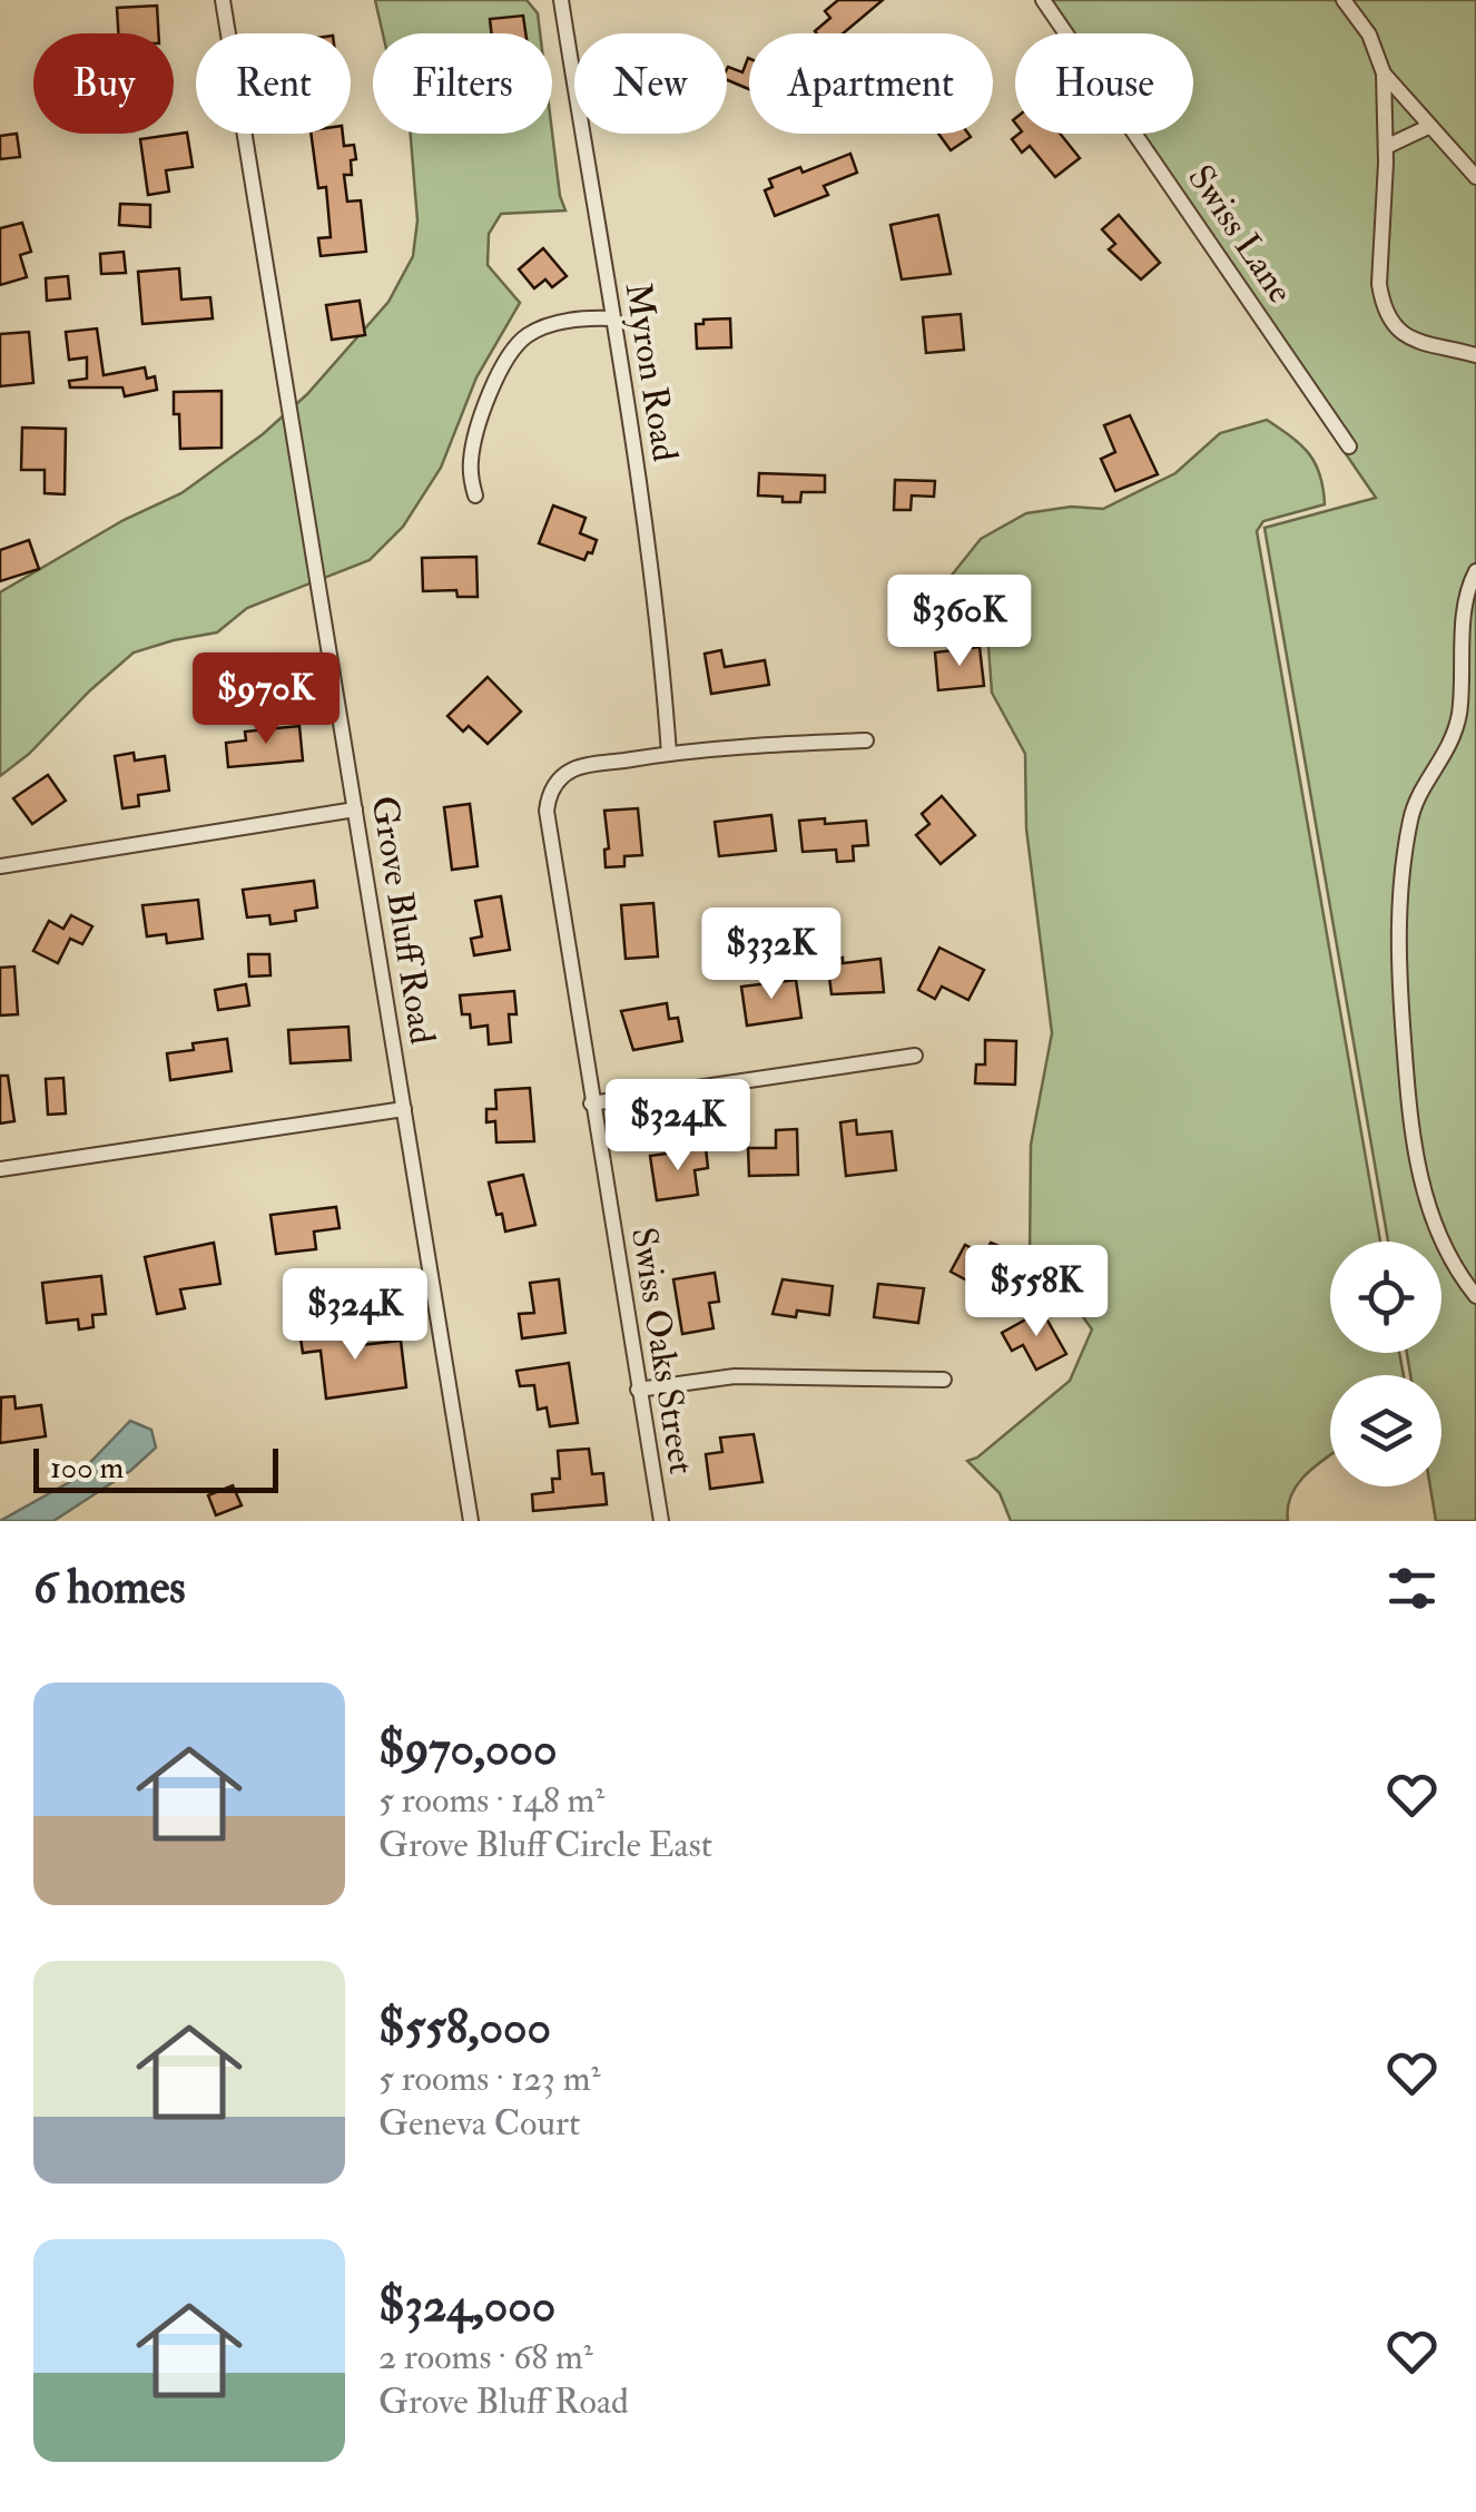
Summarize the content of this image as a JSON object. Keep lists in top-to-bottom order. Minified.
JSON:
{"streets":{"street":["Swiss Lane","Myron Road","Grove Bluff Road","Swiss Oaks Street"]},"crossings":[["Myron Road","Swiss Oaks Street"]],"scale_bar":"100 m","page":{"chip":["Buy","Rent","Filters","New","Apartment","House"],"price":["$360K","$970K","$332K","$324K","$558K","$324K"],"scale":"100 m","heading":"6 homes","list":[{"name":"$970,000","note":"5 rooms · 148 m² · Grove Bluff Circle East"},{"name":"$558,000","note":"5 rooms · 123 m² · Geneva Court"},{"name":"$324,000","note":"2 rooms · 68 m² · Grove Bluff Road"}]}}
